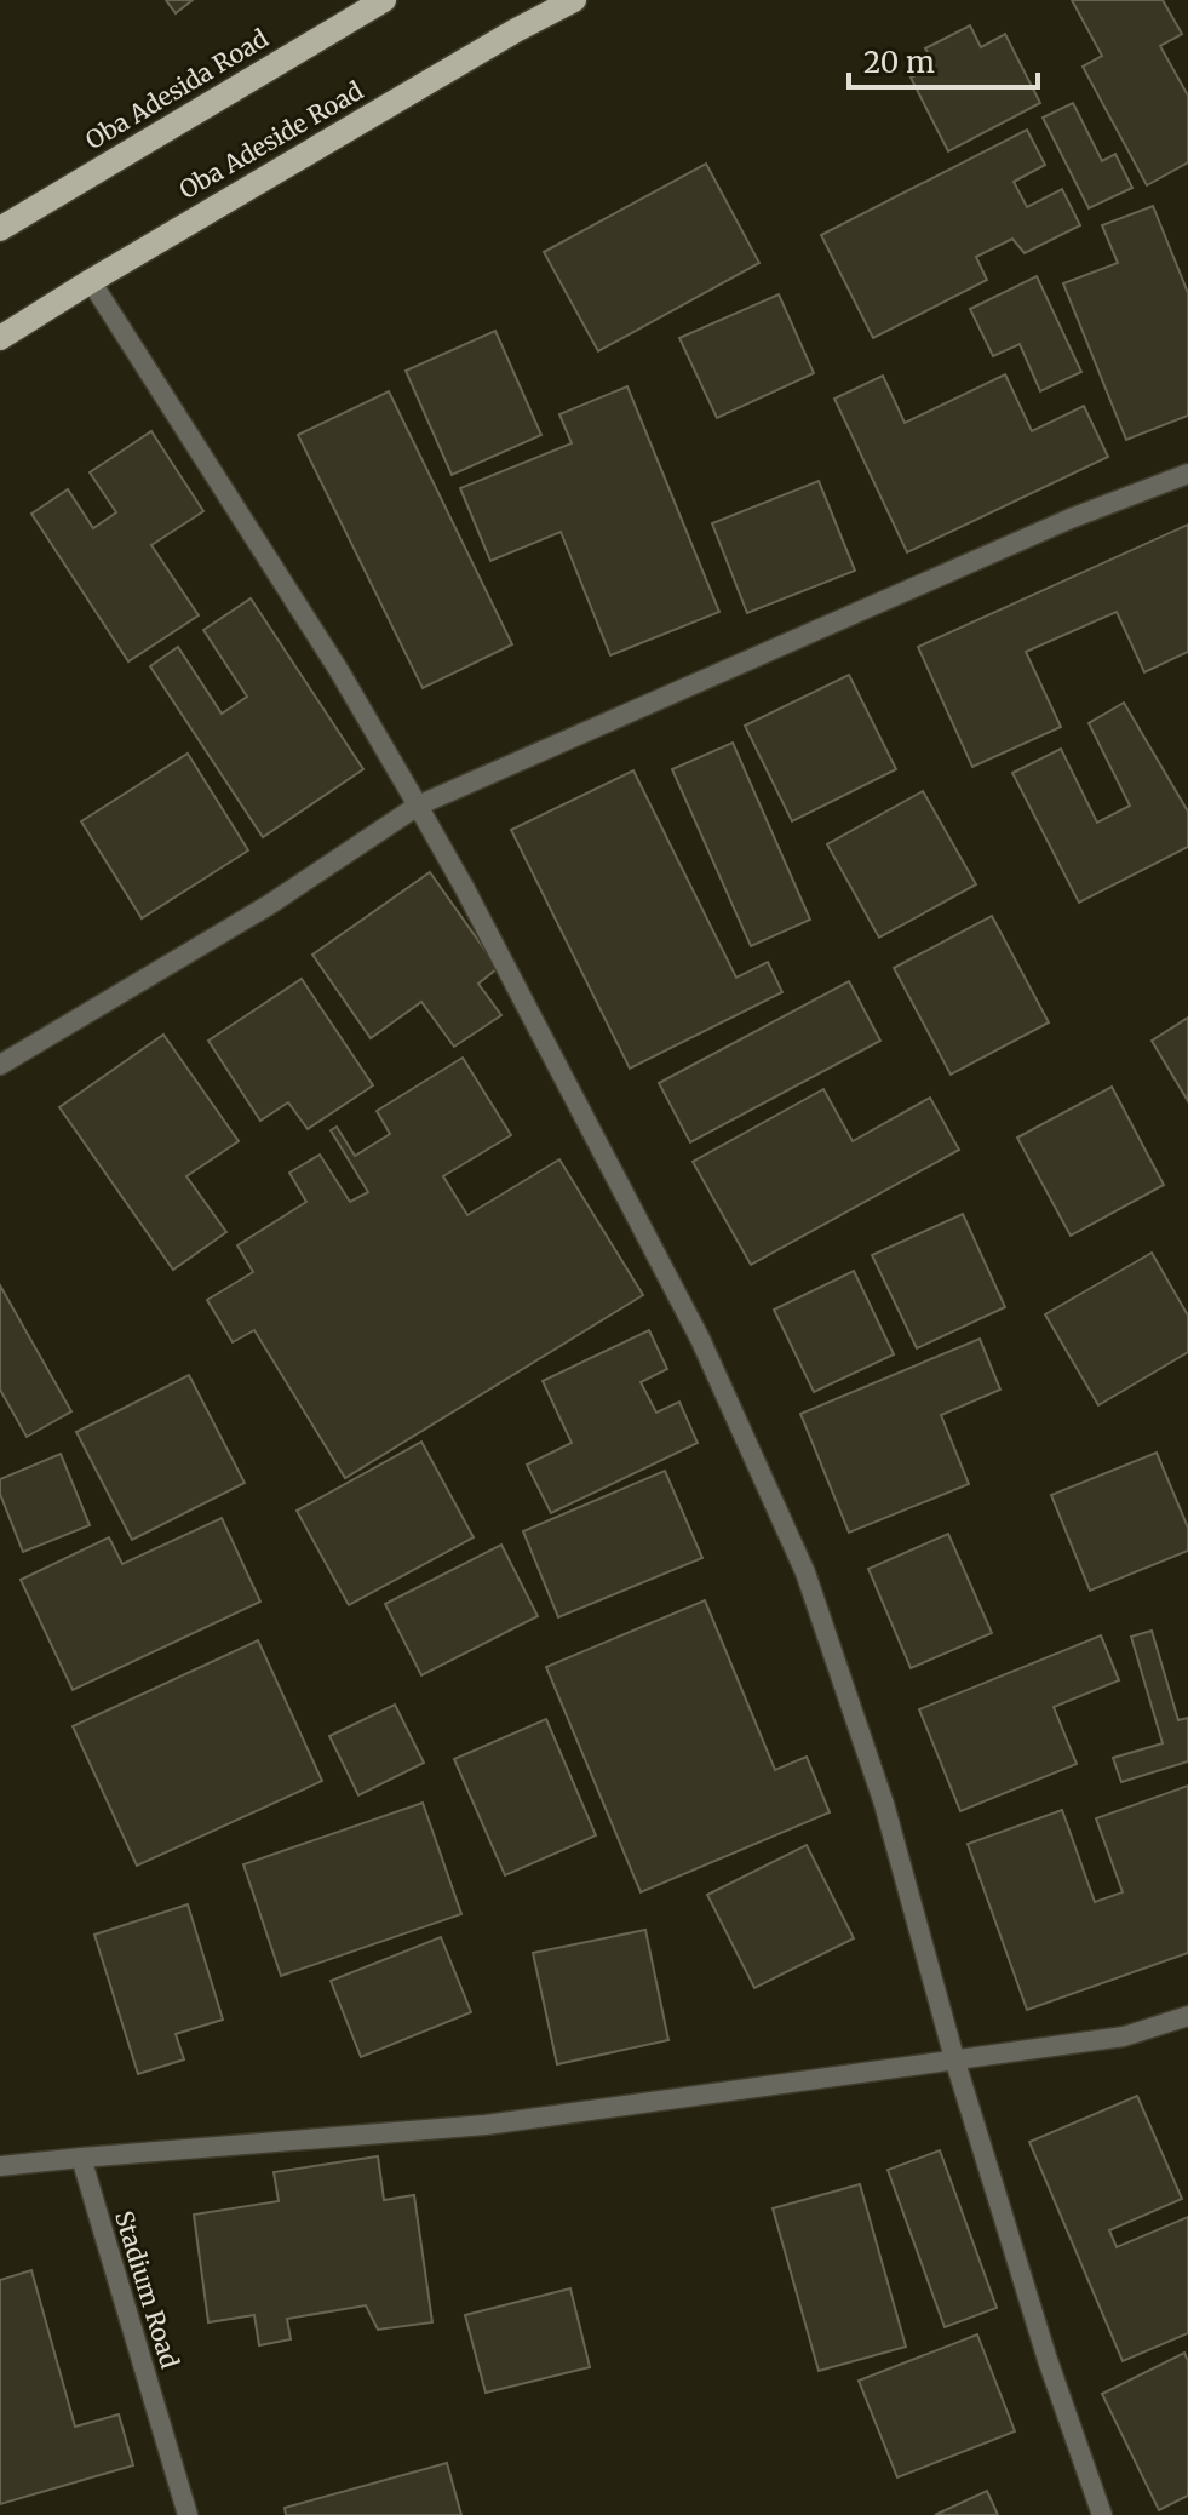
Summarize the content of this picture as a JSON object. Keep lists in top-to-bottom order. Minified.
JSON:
{"streets":{"main road":["Oba Adesida Road","Oba Adeside Road"],"street":["Stadium Road"]},"scale_bar":"20 m"}
